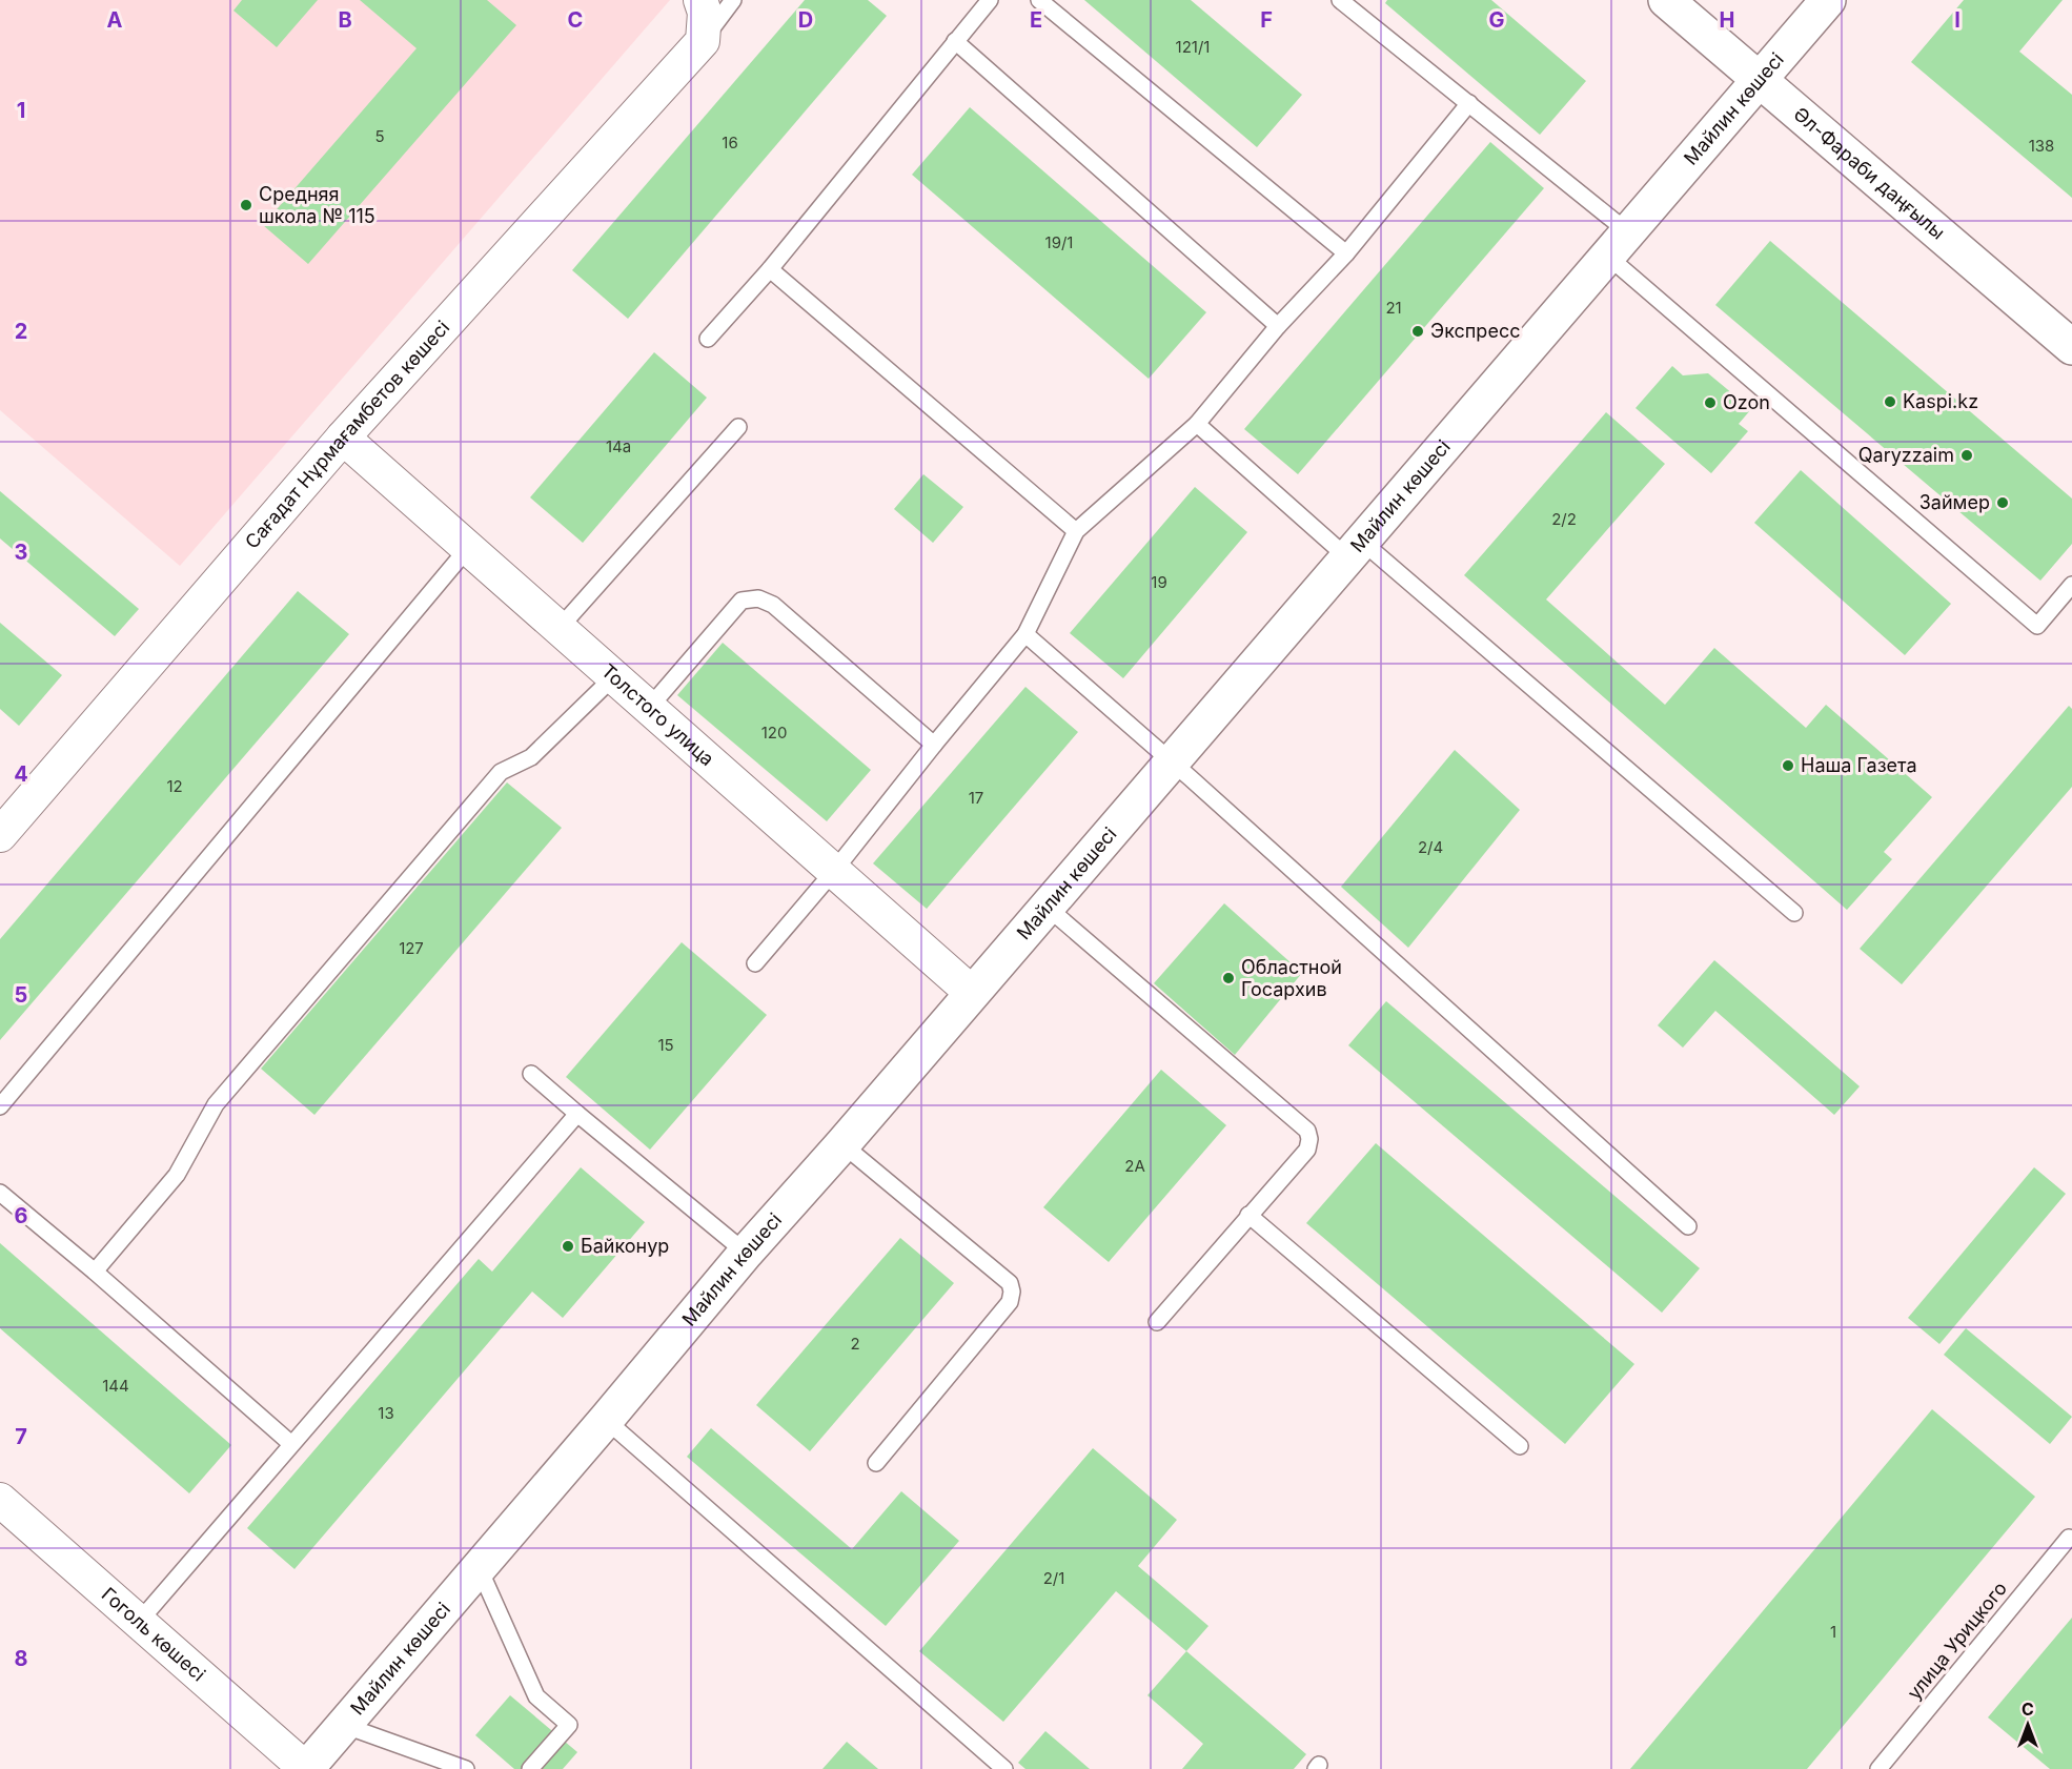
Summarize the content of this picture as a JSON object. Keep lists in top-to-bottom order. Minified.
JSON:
{"streets":{"main road":["Майлин көшесі","Әл-Фараби даңғылы"],"street":["Сағадат Нұрмағамбетов көшесі","Толстого улица","Гоголь көшесі"],"lane":["улица Урицкого"]},"crossings":[["Майлин көшесі","Әл-Фараби даңғылы"],["Майлин көшесі","Толстого улица"],["Майлин көшесі","Гоголь көшесі"],["Сағадат Нұрмағамбетов көшесі","Толстого улица"]],"places":["Средняя школа № 115","Экспресс","Kaspi.kz","Ozon","Qaryzzaim","Займер","Наша Газета","Областной Госархив","Байконур"],"house_numbers":["121/1","5","16","138","19/1","21","14а","2/2","19","120","12","17","2/4","127","15","2А","2","144","13","2/1","1"],"north":"top","grid":{"columns":["A","B","C","D","E","F","G","H","I"],"rows":["1","2","3","4","5","6","7","8"]}}
